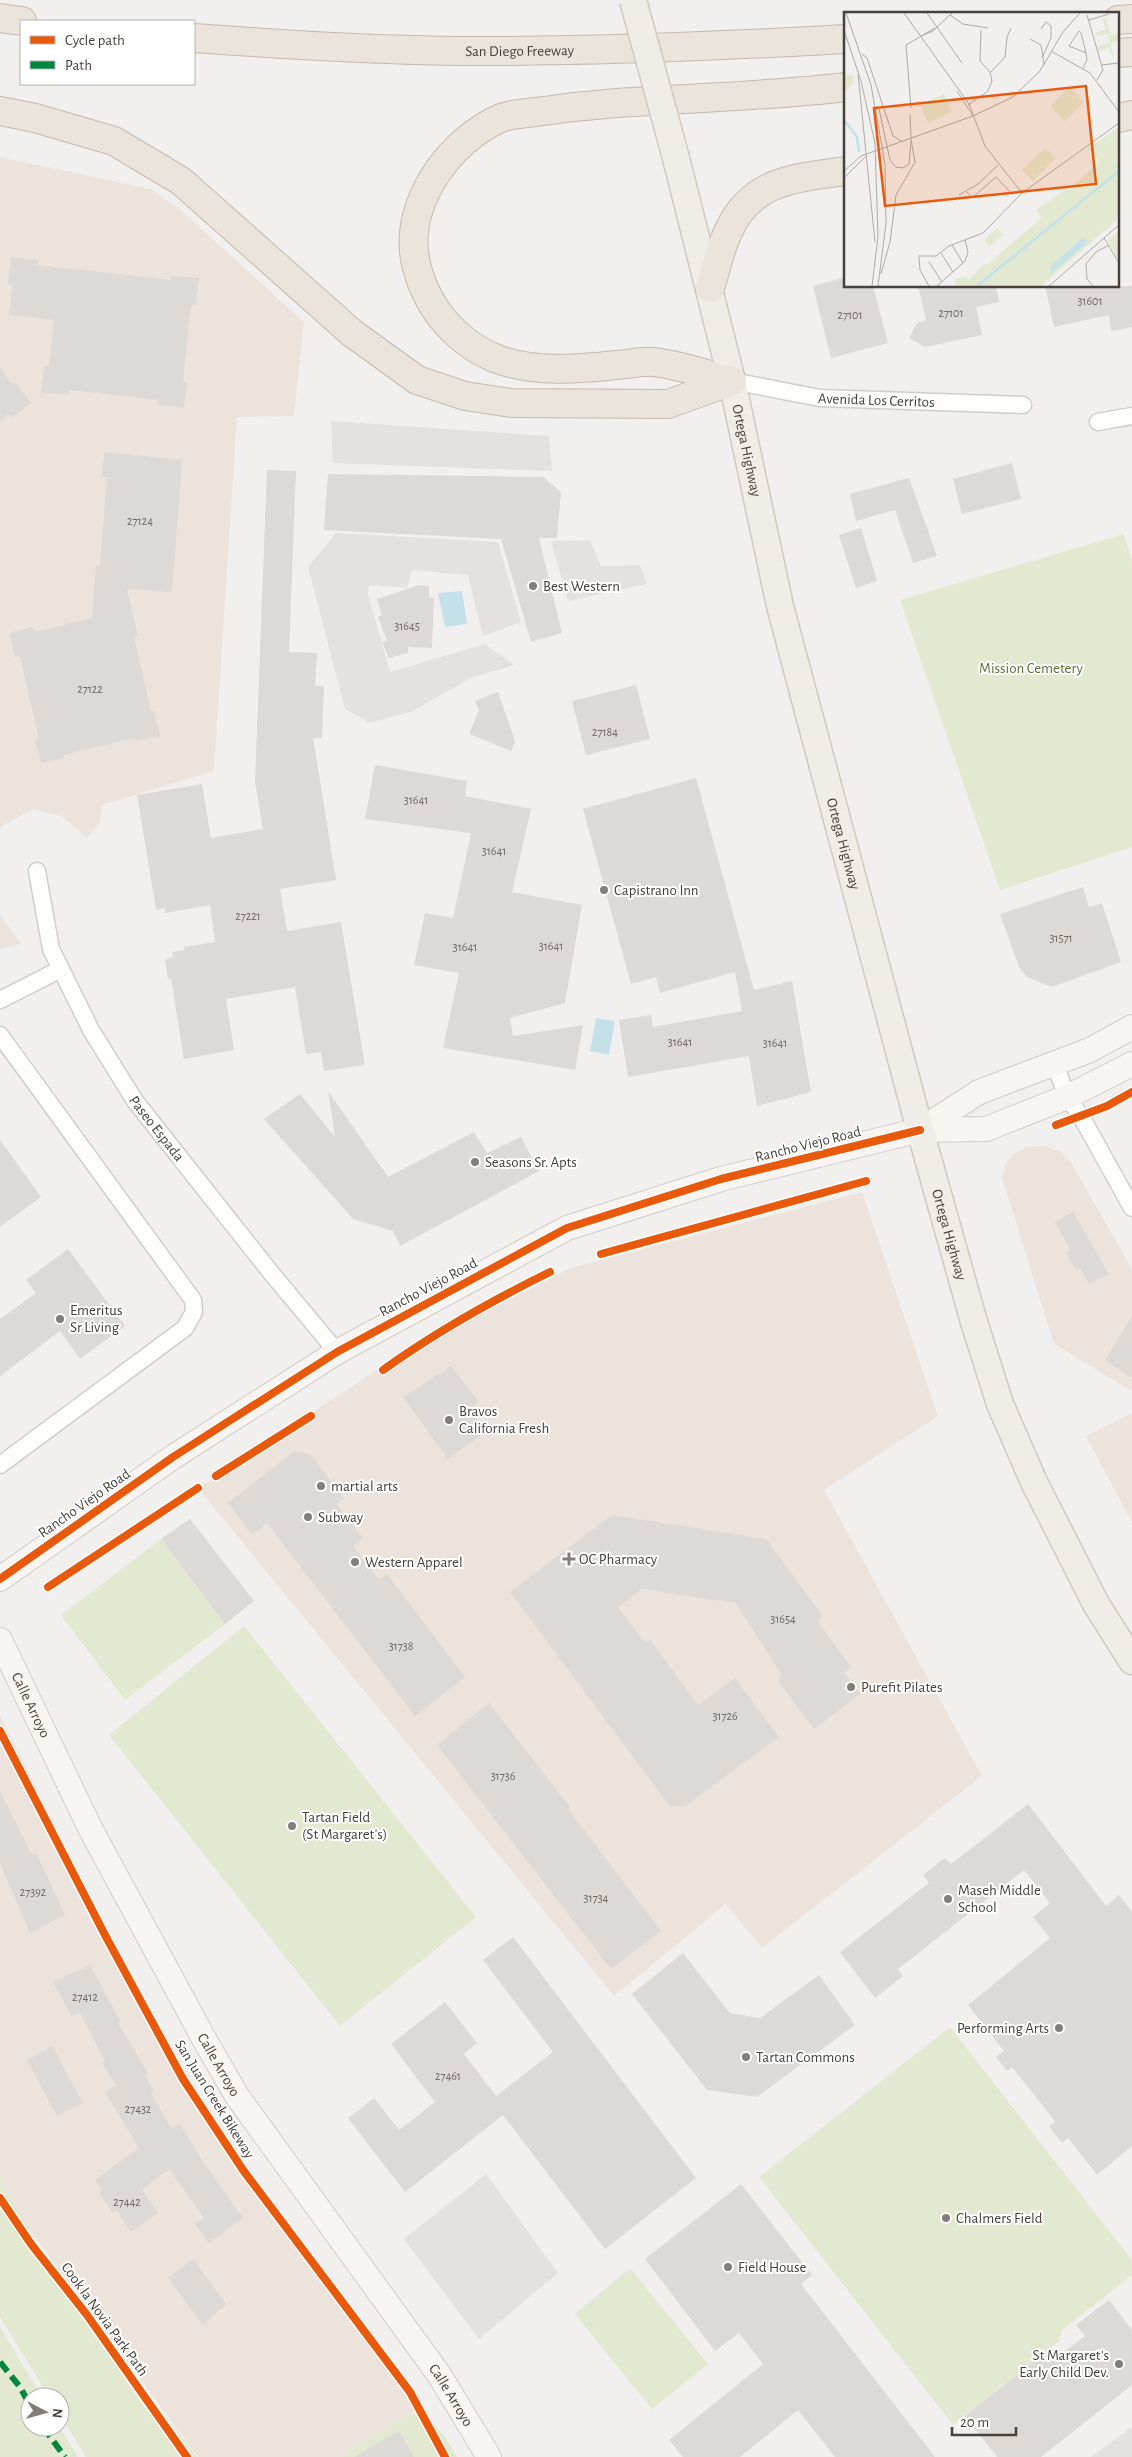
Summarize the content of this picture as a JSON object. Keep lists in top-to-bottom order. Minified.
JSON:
{"streets":{"highway":["San Diego Freeway"],"main road":["Ortega Highway","Rancho Viejo Road","Calle Arroyo"],"street":["Avenida Los Cerritos","Paseo Espada"],"cycle path":["San Juan Creek Bikeway","Cook la Novia Park Path"]},"crossings":[["Avenida Los Cerritos","Ortega Highway"],["Ortega Highway","Rancho Viejo Road"],["Paseo Espada","Rancho Viejo Road"]],"parks":["Mission Cemetery"],"places":{"other":["Best Western","Capistrano Inn","Seasons Sr. Apts","Emeritus Sr Living","Bravos California Fresh","martial arts","Subway","Western Apparel","Purefit Pilates","Tartan Field (St Margaret's)","Maseh Middle School","Performing Arts","Tartan Commons","Chalmers Field","Field House","St Margaret's Early Child Dev."],"health":["OC Pharmacy"]},"house_numbers":["31601","27101","27101","27124","31645","27122","27184","31641","31641","27221","31571","31641","31641","31641","31641","31654","31738","31726","31736","27392","31734","27412","27461","27432","27442"],"legend":["Cycle path","Path"],"scale_bar":"20 m","north":"right"}
